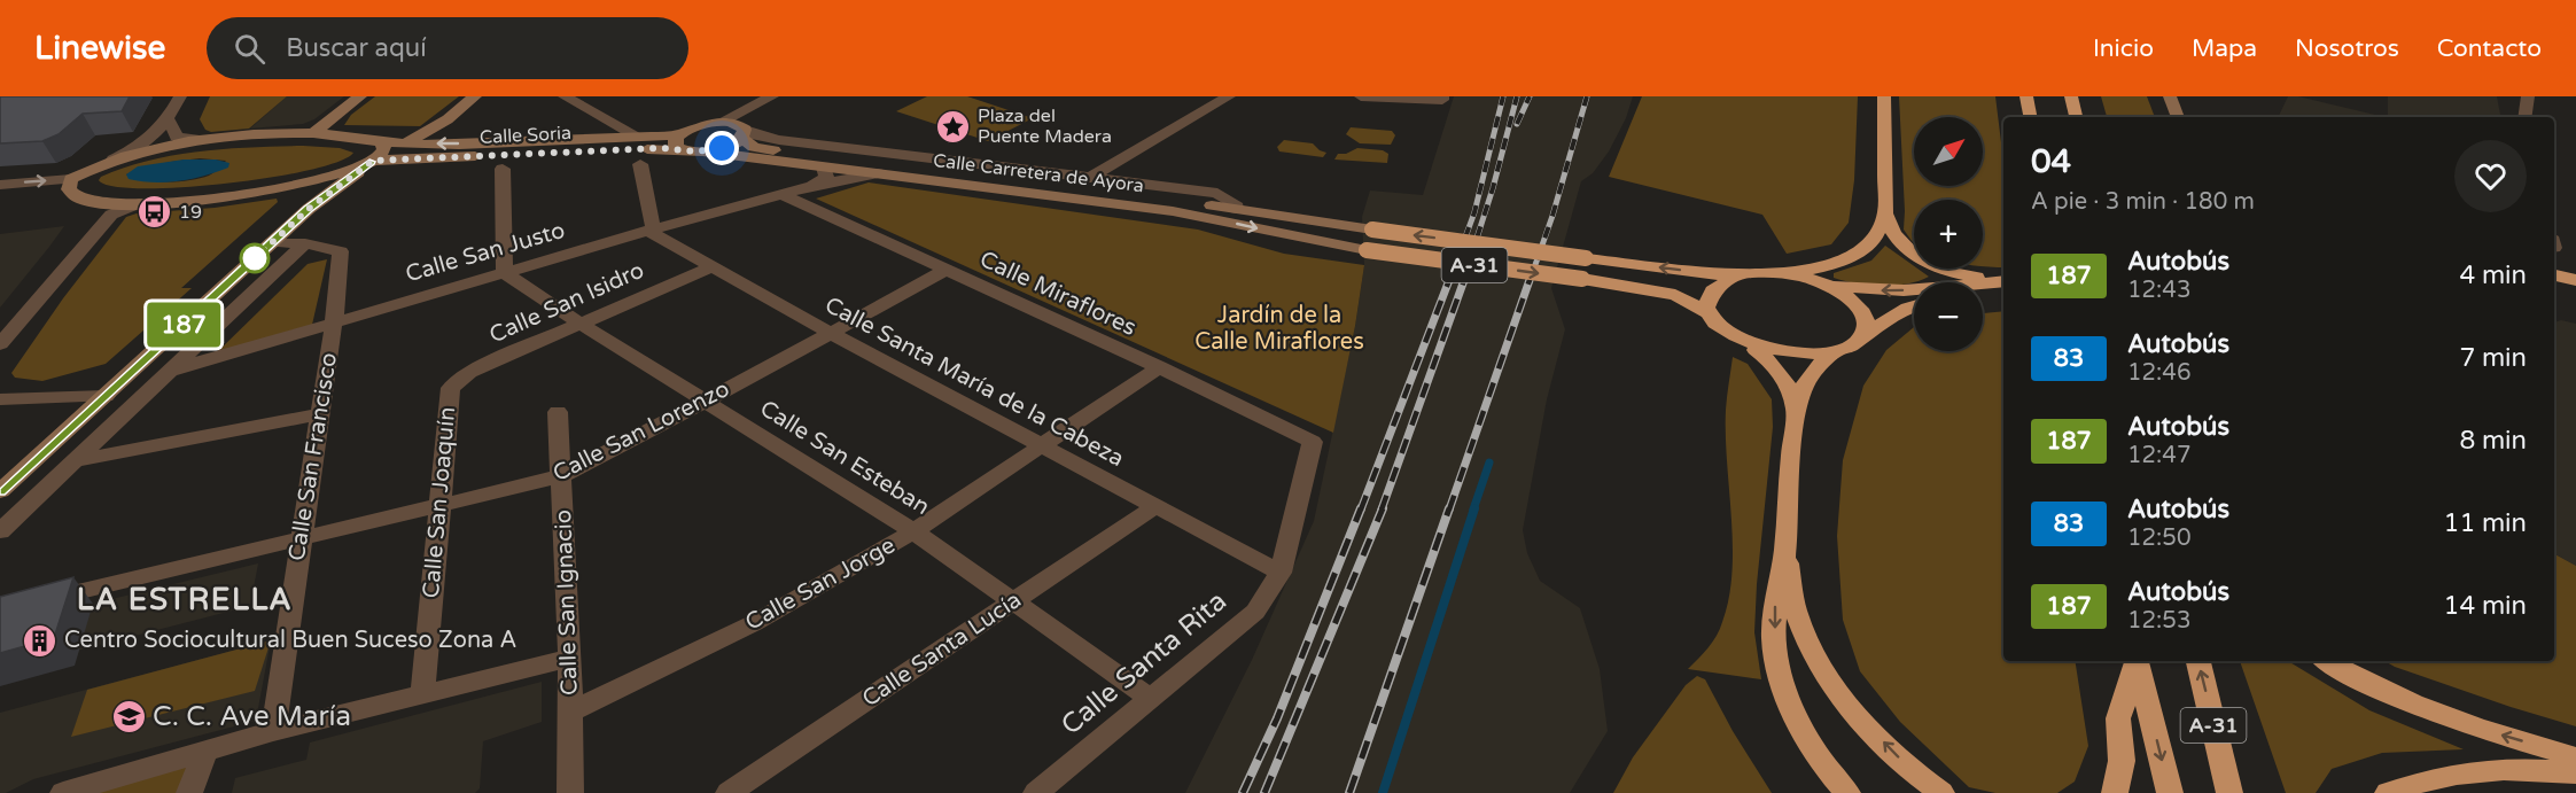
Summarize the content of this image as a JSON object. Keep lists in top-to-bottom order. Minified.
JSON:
{"streets":{"highway":["A-31"],"main road":["Calle Soria","Calle Carretera de Ayora"],"street":["Calle San Justo","Calle Miraflores","Calle San Isidro","Calle Santa María de la Cabeza","Calle San Lorenzo","Calle San Francisco","Calle San Esteban","Calle San Joaquín","Calle San Jorge","Calle San Ignacio","Calle Santa Lucía","Calle Santa Rita"]},"crossings":[["Calle Soria","Calle Carretera de Ayora"],["Calle Carretera de Ayora","Calle San Justo"],["Calle Carretera de Ayora","A-31"],["Calle San Justo","Calle Miraflores"],["Calle San Justo","Calle Santa María de la Cabeza"],["Calle San Justo","Calle San Francisco"],["Calle San Justo","Calle San Esteban"],["Calle Miraflores","Calle San Lorenzo"],["Calle Miraflores","Calle San Jorge"],["Calle Miraflores","Calle Santa Rita"],["Calle San Isidro","Calle Santa María de la Cabeza"],["Calle San Isidro","Calle San Esteban"],["Calle San Isidro","Calle San Joaquín"],["Calle Santa María de la Cabeza","Calle San Lorenzo"],["Calle Santa María de la Cabeza","Calle San Jorge"],["Calle Santa María de la Cabeza","Calle Santa Lucía"],["Calle Santa María de la Cabeza","Calle Santa Rita"],["Calle San Lorenzo","Calle San Francisco"],["Calle San Lorenzo","Calle San Esteban"],["Calle San Lorenzo","Calle San Joaquín"],["Calle San Lorenzo","Calle San Ignacio"],["Calle San Esteban","Calle San Jorge"],["Calle San Esteban","Calle Santa Lucía"],["Calle San Esteban","Calle Santa Rita"],["Calle San Jorge","Calle San Ignacio"]],"districts":["LA ESTRELLA"],"parks":["Jardín de la Calle Miraflores"],"places":{"place":["Plaza del Puente Madera"],"bus stop":["19"],"building":["Centro Sociocultural Buen Suceso Zona A"],"school or university":["C. C. Ave María"]},"lines":["bus line 187"],"north":"top right","page":{"header":"Linewise","search":"Buscar aquí","nav":["Inicio","Mapa","Nosotros","Contacto"],"on_map":"187","map_buttons":["+","−"],"heading":["04","A pie · 3 min · 180 m"],"list":[{"mark":"187","name":"Autobús","note":"12:43","value":"4 min"},{"mark":"83","name":"Autobús","note":"12:46","value":"7 min"},{"mark":"187","name":"Autobús","note":"12:47","value":"8 min"},{"mark":"83","name":"Autobús","note":"12:50","value":"11 min"},{"mark":"187","name":"Autobús","note":"12:53","value":"14 min"}]}}
